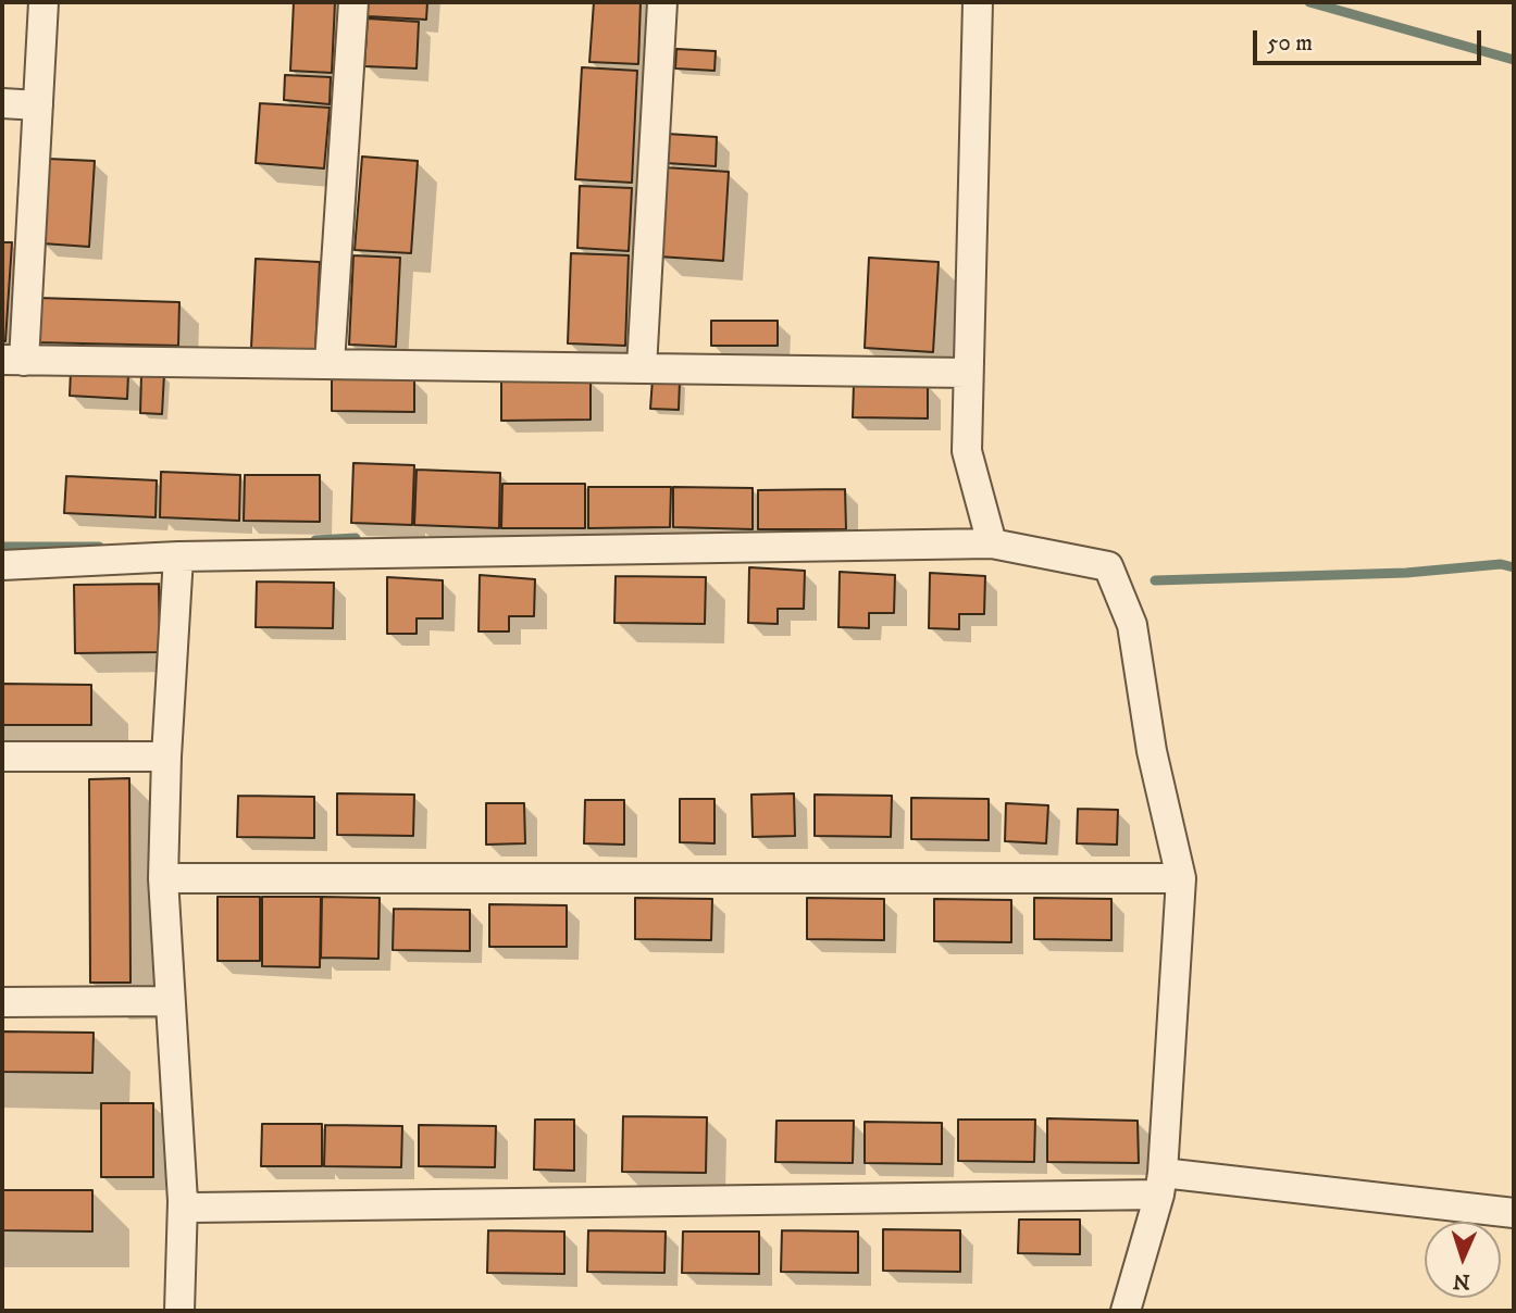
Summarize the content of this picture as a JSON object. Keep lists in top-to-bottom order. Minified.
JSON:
{"scale_bar":"50 m","north":"bottom"}
